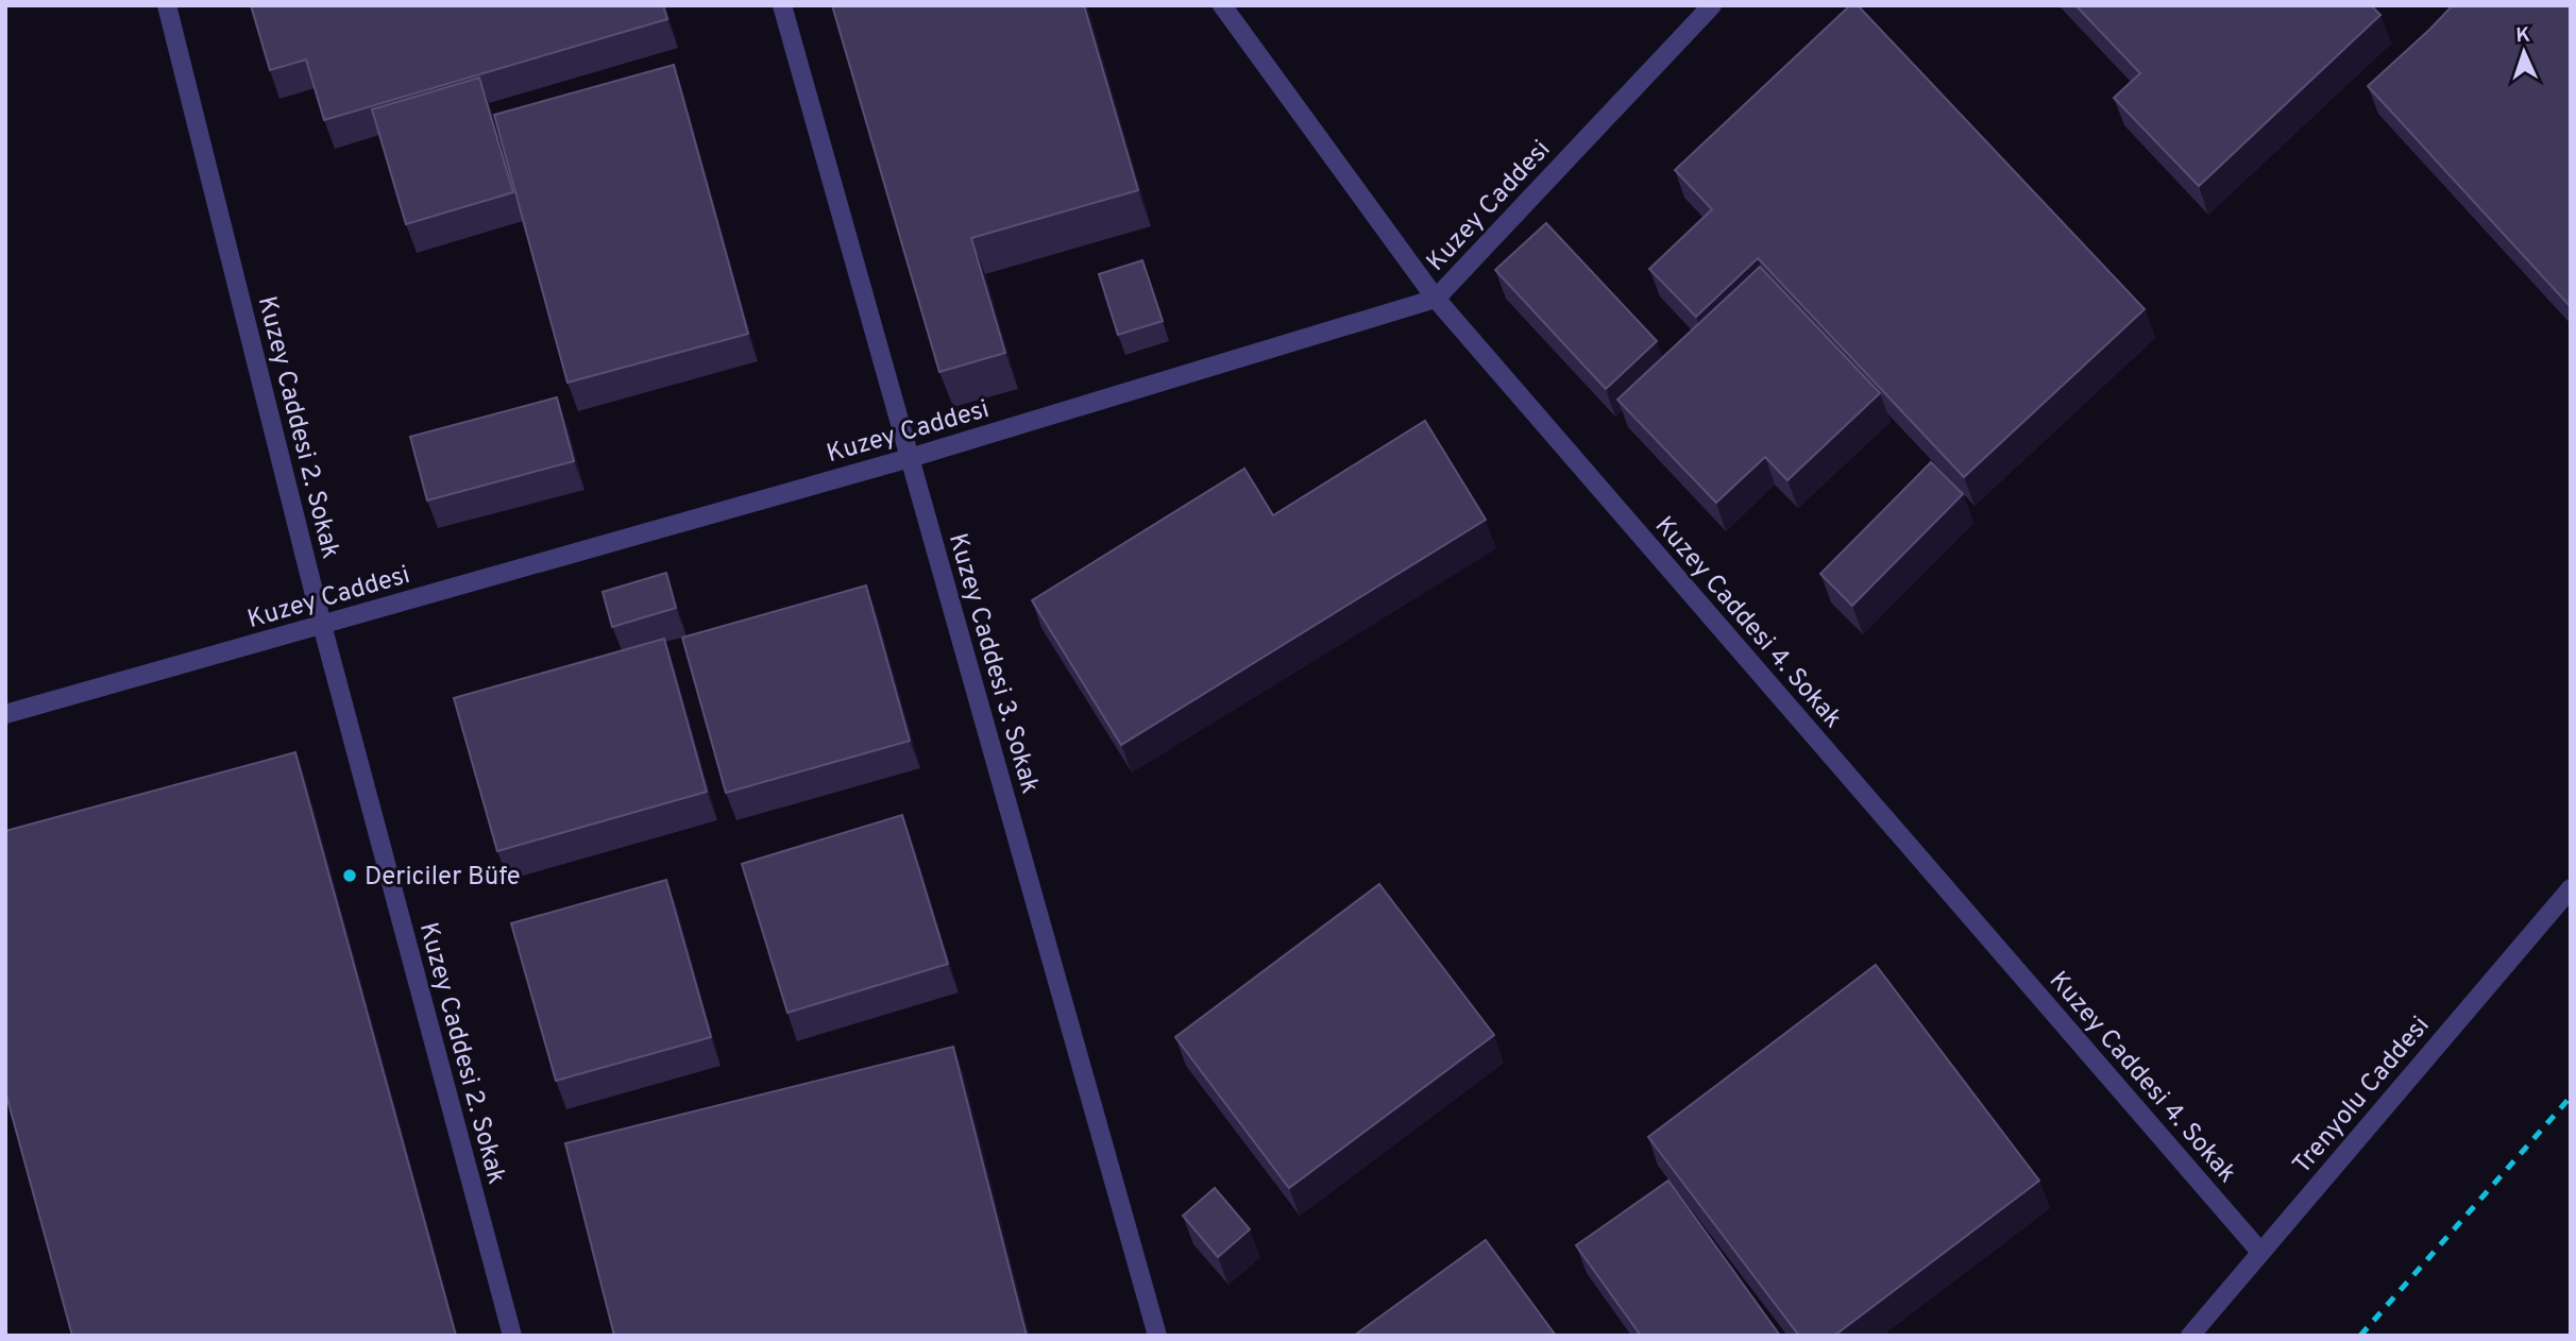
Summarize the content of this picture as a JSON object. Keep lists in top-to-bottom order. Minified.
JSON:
{"streets":{"street":["Kuzey Caddesi","Kuzey Caddesi 2. Sokak","Kuzey Caddesi 4. Sokak","Kuzey Caddesi 3. Sokak","Trenyolu Caddesi"]},"crossings":[["Kuzey Caddesi","Kuzey Caddesi 2. Sokak"],["Kuzey Caddesi","Kuzey Caddesi 4. Sokak"],["Kuzey Caddesi","Kuzey Caddesi 3. Sokak"],["Kuzey Caddesi 4. Sokak","Trenyolu Caddesi"]],"places":["Dericiler Büfe"],"north":"top"}
